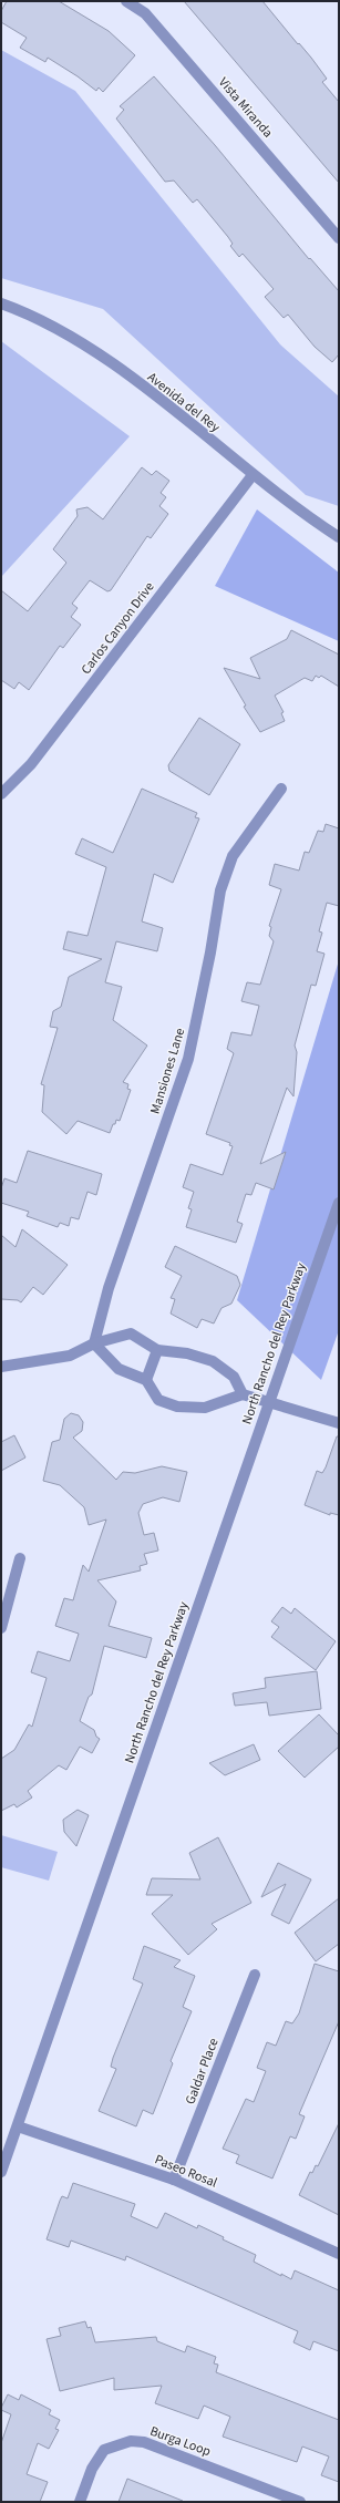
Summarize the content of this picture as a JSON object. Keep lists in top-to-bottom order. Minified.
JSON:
{"streets":{"street":["Vista Miranda","Avenida del Rey","Carlos Canyon Drive","Mansiones Lane","North Rancho del Rey Parkway","Galdar Place","Paseo Rosal","Burga Loop"]},"crossings":[["Avenida del Rey","Carlos Canyon Drive"],["North Rancho del Rey Parkway","Paseo Rosal"],["Galdar Place","Paseo Rosal"]]}
